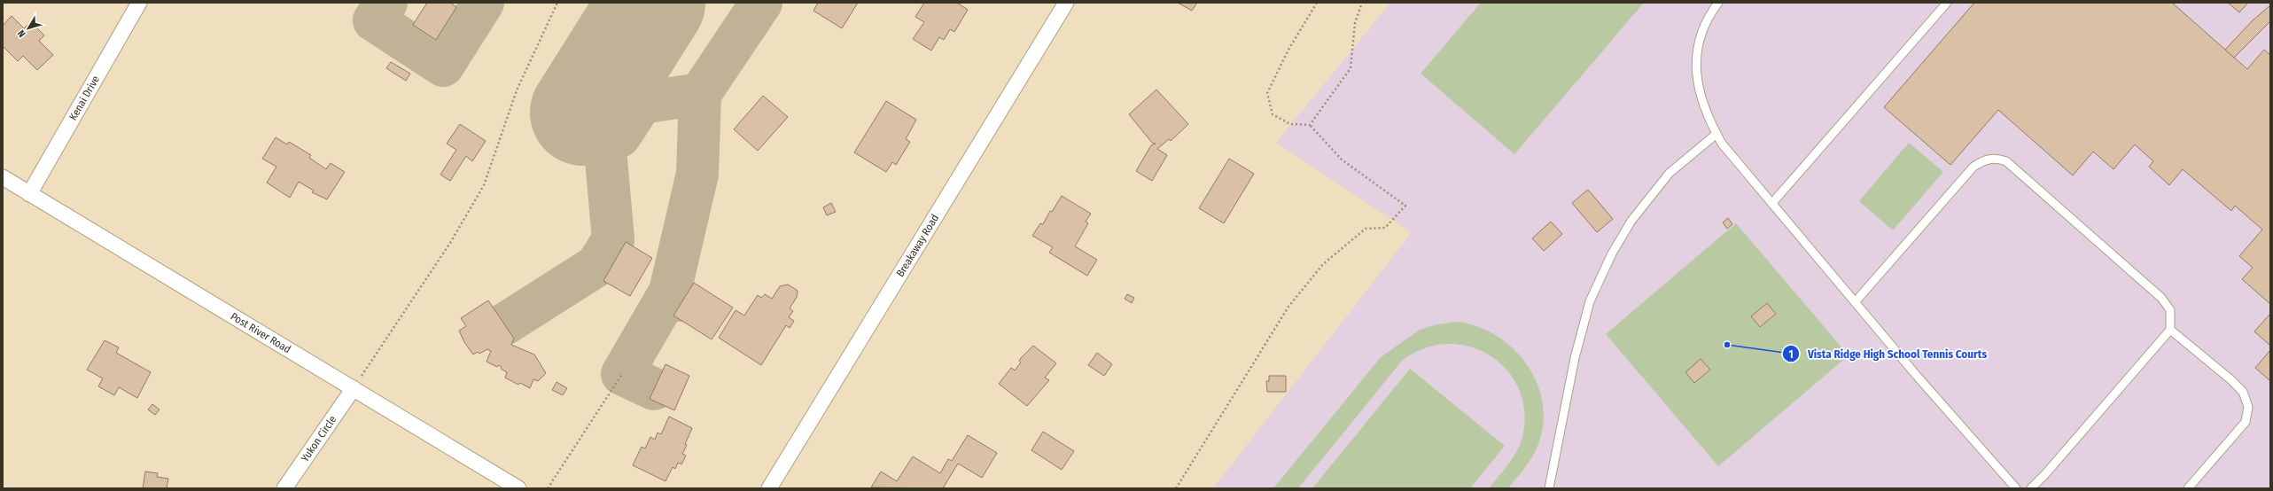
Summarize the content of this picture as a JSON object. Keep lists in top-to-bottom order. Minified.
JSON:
{"streets":{"street":["Kenai Drive","Breakaway Road","Post River Road","Yukon Circle"]},"crossings":[["Kenai Drive","Post River Road"],["Post River Road","Yukon Circle"]],"places":["Vista Ridge High School Tennis Courts"],"north":"bottom left"}
